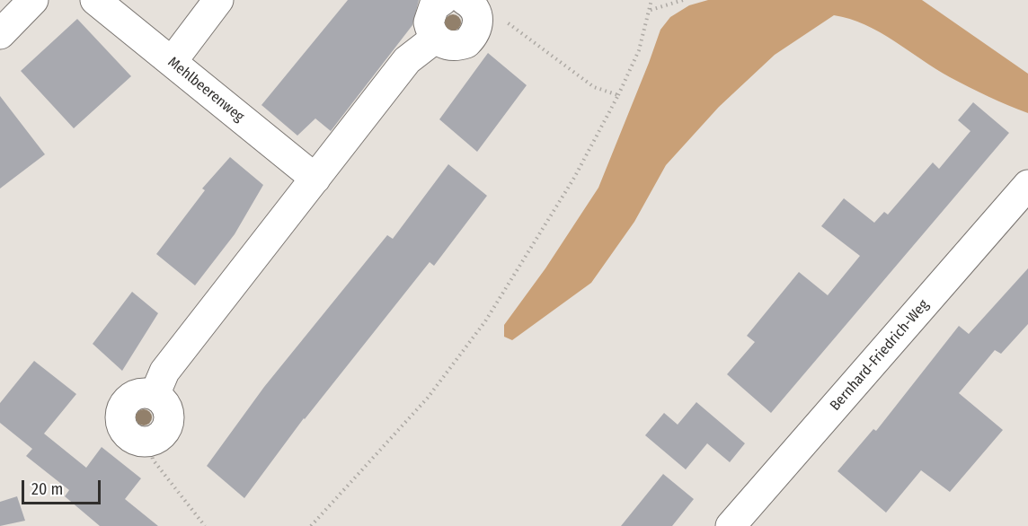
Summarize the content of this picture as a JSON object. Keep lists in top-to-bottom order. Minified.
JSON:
{"streets":{"street":["Mehlbeerenweg","Bernhard-Friedrich-Weg"]},"scale_bar":"20 m"}
